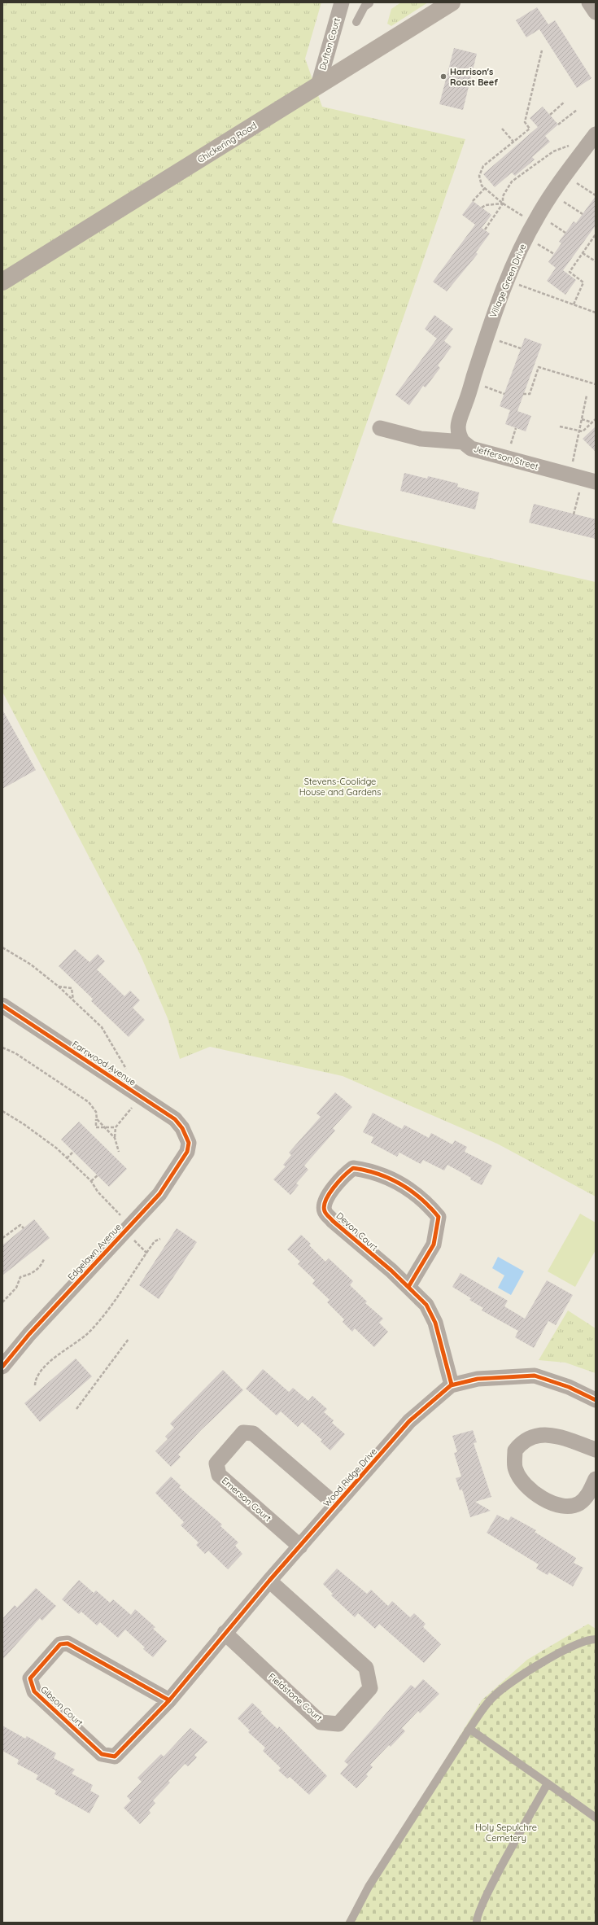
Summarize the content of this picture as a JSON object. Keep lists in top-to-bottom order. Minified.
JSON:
{"streets":{"main road":["Chickering Road"],"street":["Dufton Court","Village Green Drive","Jefferson Street","Farrwood Avenue","Devon Court","Edgelawn Avenue","Wood Ridge Drive","Emerson Court","Fieldstone Court","Gibson Court"]},"crossings":[["Dufton Court","Chickering Road"],["Village Green Drive","Jefferson Street"],["Farrwood Avenue","Edgelawn Avenue"],["Devon Court","Wood Ridge Drive"],["Wood Ridge Drive","Emerson Court"],["Wood Ridge Drive","Fieldstone Court"],["Wood Ridge Drive","Gibson Court"]],"parks":["Stevens-Coolidge House and Gardens","Holy Sepulchre Cemetery"],"places":["Harrison's Roast Beef"]}
